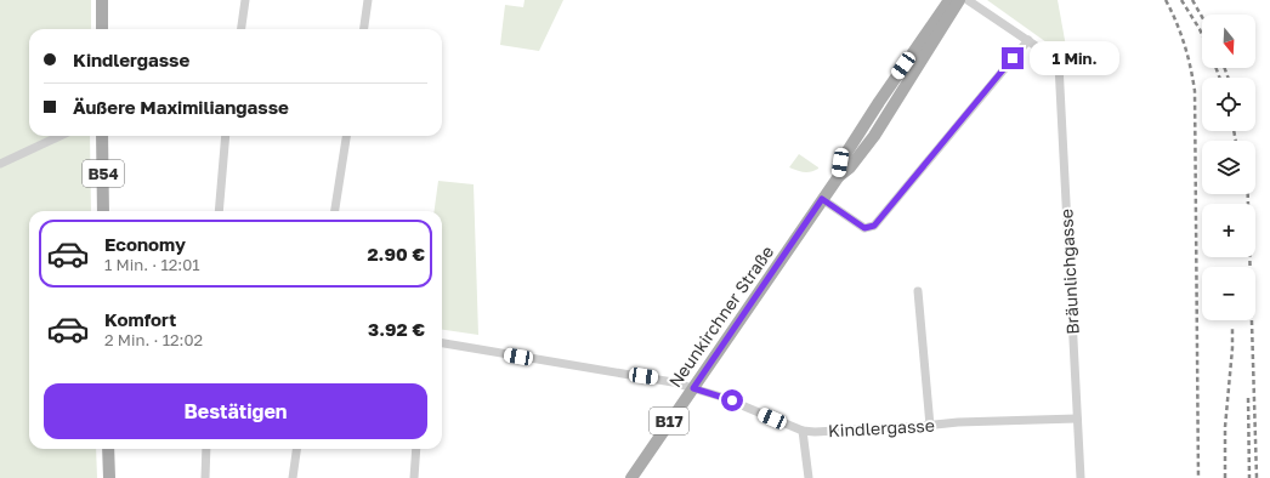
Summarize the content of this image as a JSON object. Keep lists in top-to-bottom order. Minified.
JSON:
{"streets":{"main road":["B54","Neunkirchner Straße","B17"],"street":["Bräunlichgasse","Kindlergasse"]},"crossings":[["Bräunlichgasse","Kindlergasse"],["Neunkirchner Straße","Kindlergasse"]],"north":"bottom","page":{"map_buttons":["+","−"],"banner":["Kindlergasse","Äußere Maximiliangasse"],"bubble":"1 Min.","list":[{"name":"Economy","note":"1 Min. · 12:01","value":"2.90 €"},{"name":"Komfort","note":"2 Min. · 12:02","value":"3.92 €"}],"buttons":"Bestätigen"}}
